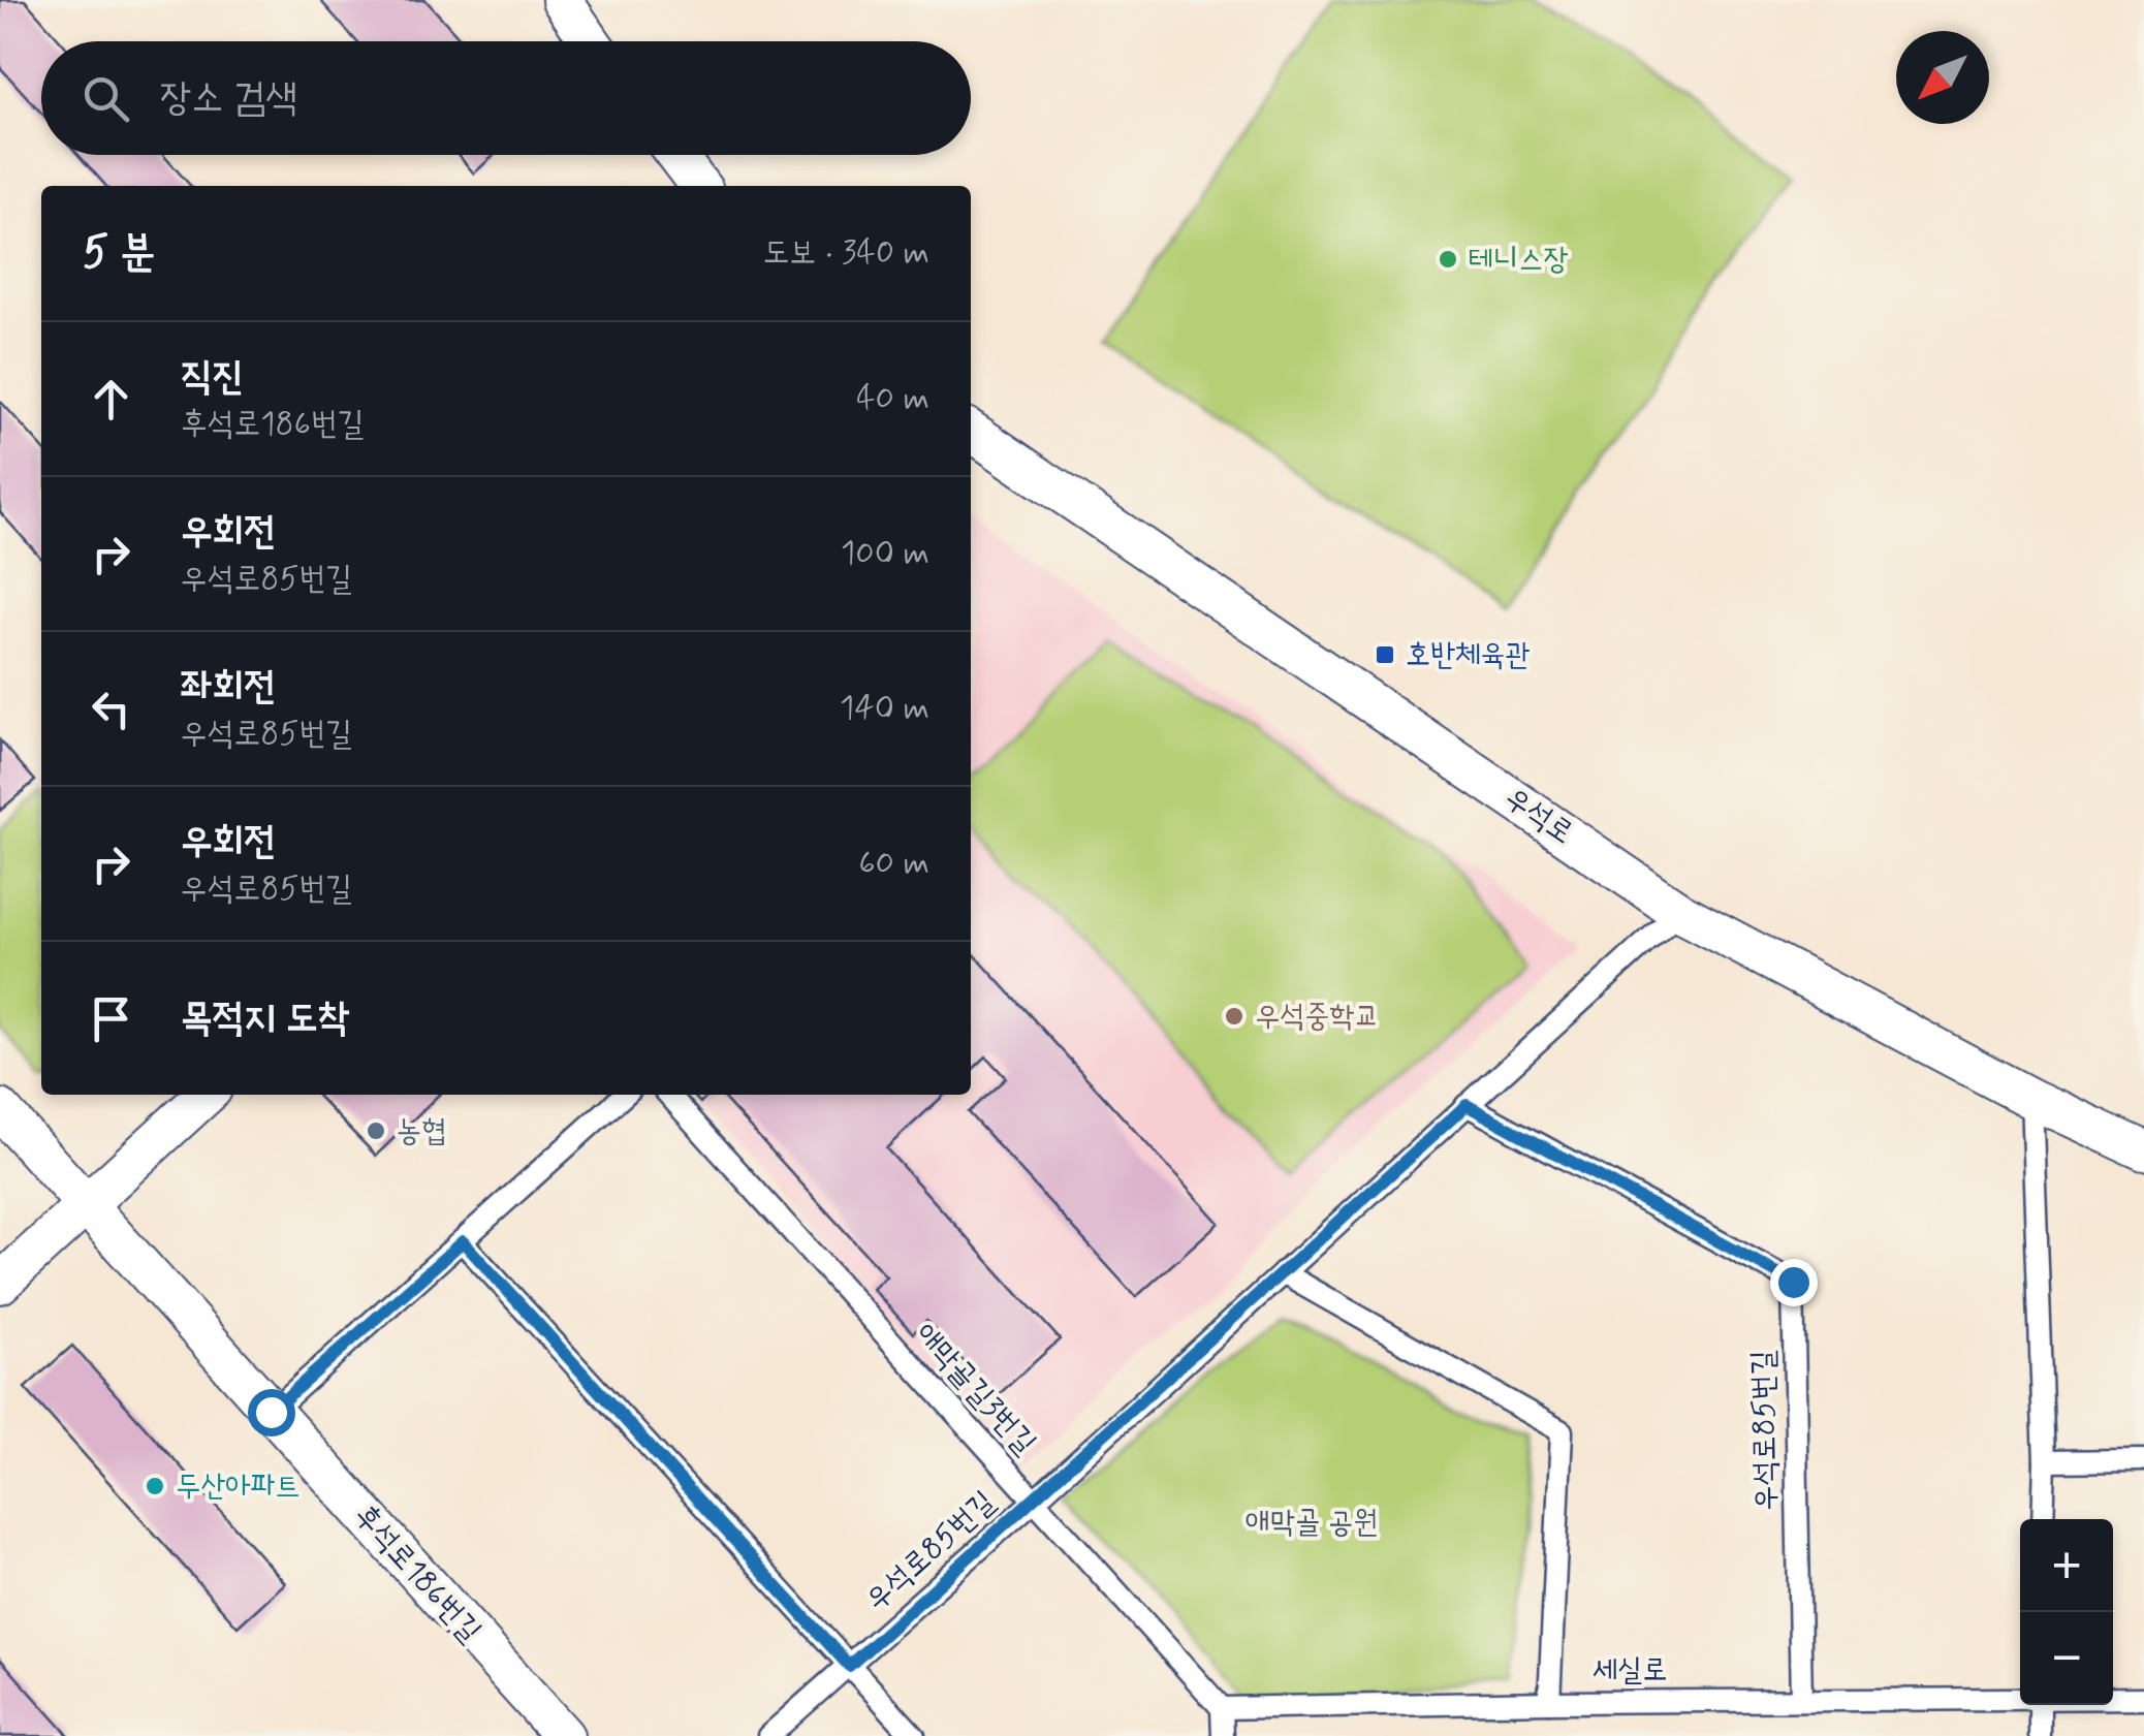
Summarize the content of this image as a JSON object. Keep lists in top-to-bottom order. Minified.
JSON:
{"streets":{"street":["우석로","후석로186번길"],"lane":["애막골길3번길","우석로85번길","세실로"]},"crossings":[["우석로","우석로85번길"],["애막골길3번길","우석로85번길"],["애막골길3번길","세실로"],["우석로85번길","세실로"]],"parks":["애막골 공원"],"places":{"other":["테니스장","우석중학교","농협","두산아파트"],"transit":["호반체육관"]},"north":"bottom left","page":{"search":"장소 검색","heading":["5 분","도보 · 340 m"],"list":[["직진","후석로186번길","40 m"],["우회전","우석로85번길","100 m"],["좌회전","우석로85번길","140 m"],["우회전","우석로85번길","60 m"],"목적지 도착"],"map_buttons":["+","−"]}}
